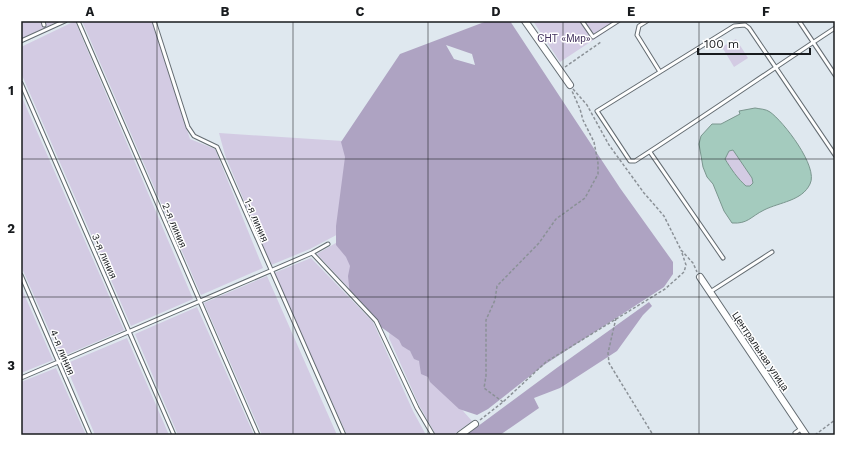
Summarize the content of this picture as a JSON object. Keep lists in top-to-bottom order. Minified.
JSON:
{"streets":{"street":["Центральная улица"],"lane":["1-я линия","2-я линия","3-я линия","4-я линия"]},"parks":["СНТ «Мир»"],"scale_bar":"100 m","grid":{"columns":["A","B","C","D","E","F"],"rows":["1","2","3"]}}
